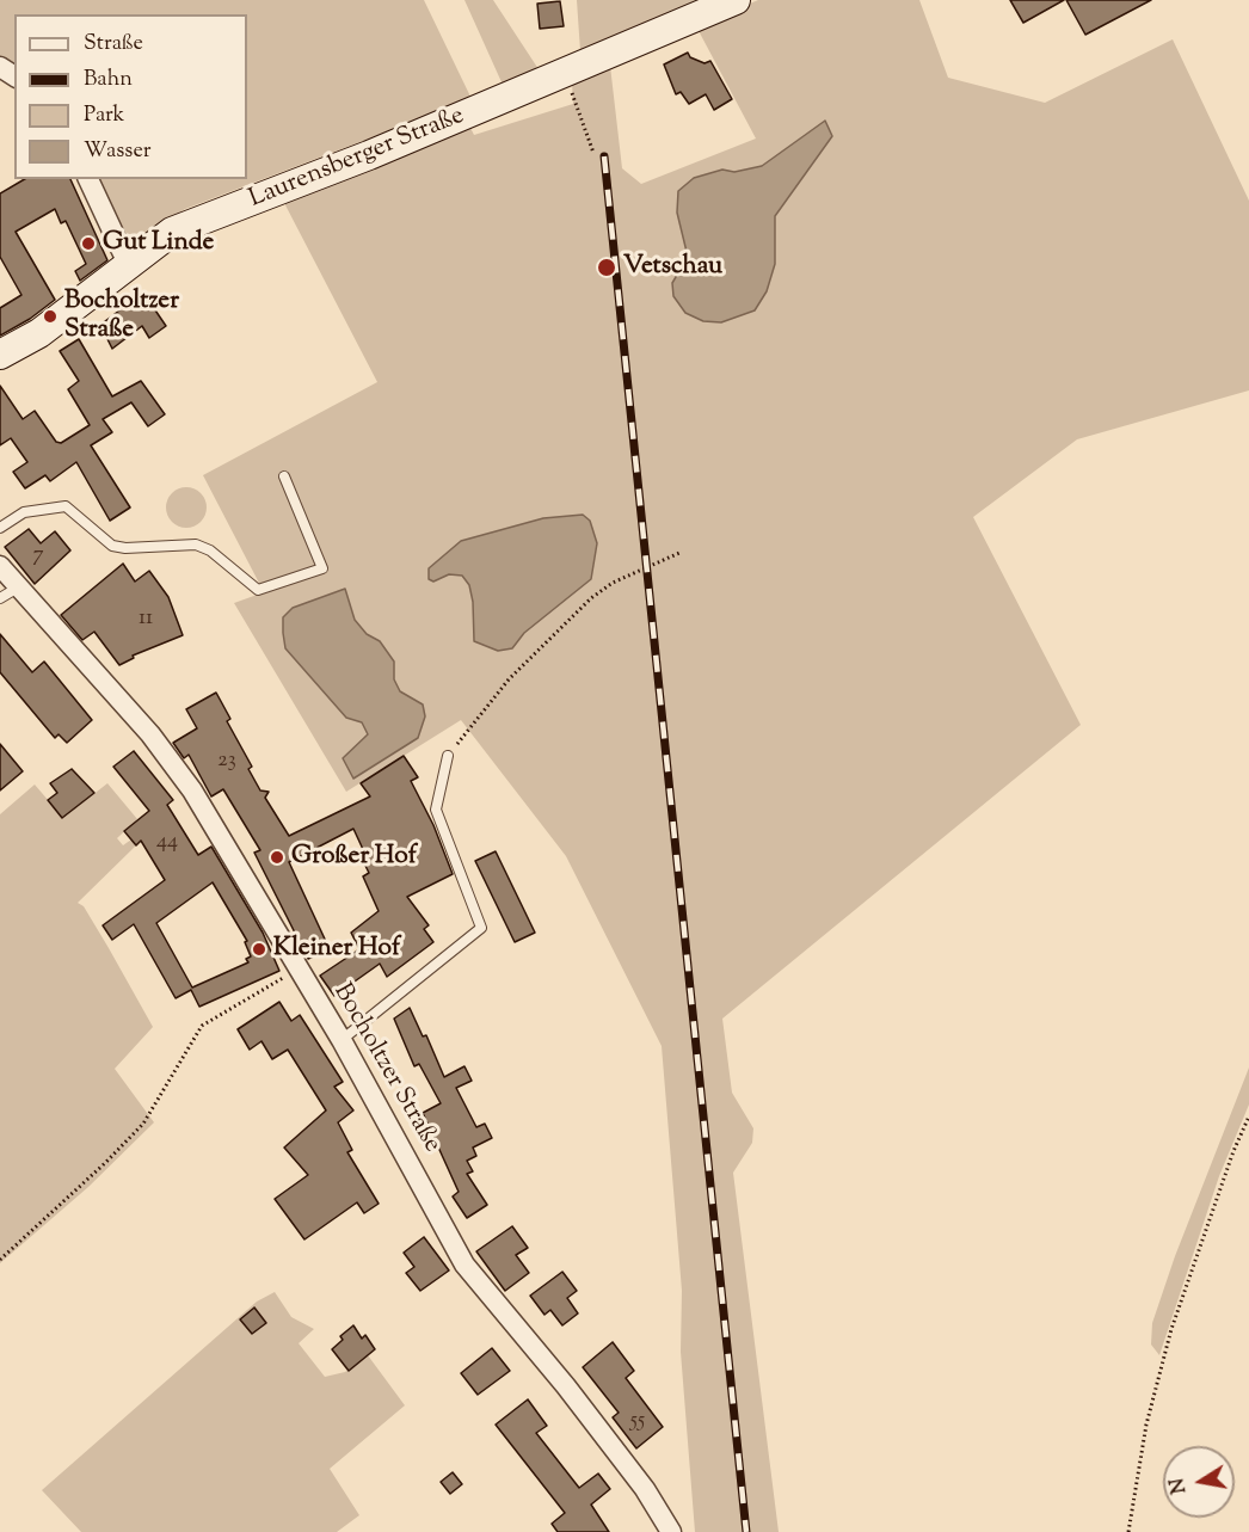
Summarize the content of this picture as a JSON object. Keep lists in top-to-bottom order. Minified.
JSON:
{"streets":{"street":["Laurensberger Straße","Bocholtzer Straße"]},"places":["Gut Linde","Vetschau","Bocholtzer Straße","Großer Hof","Kleiner Hof"],"house_numbers":["7","11","23","44","55"],"legend":["Straße","Bahn","Park","Wasser"],"north":"left"}
